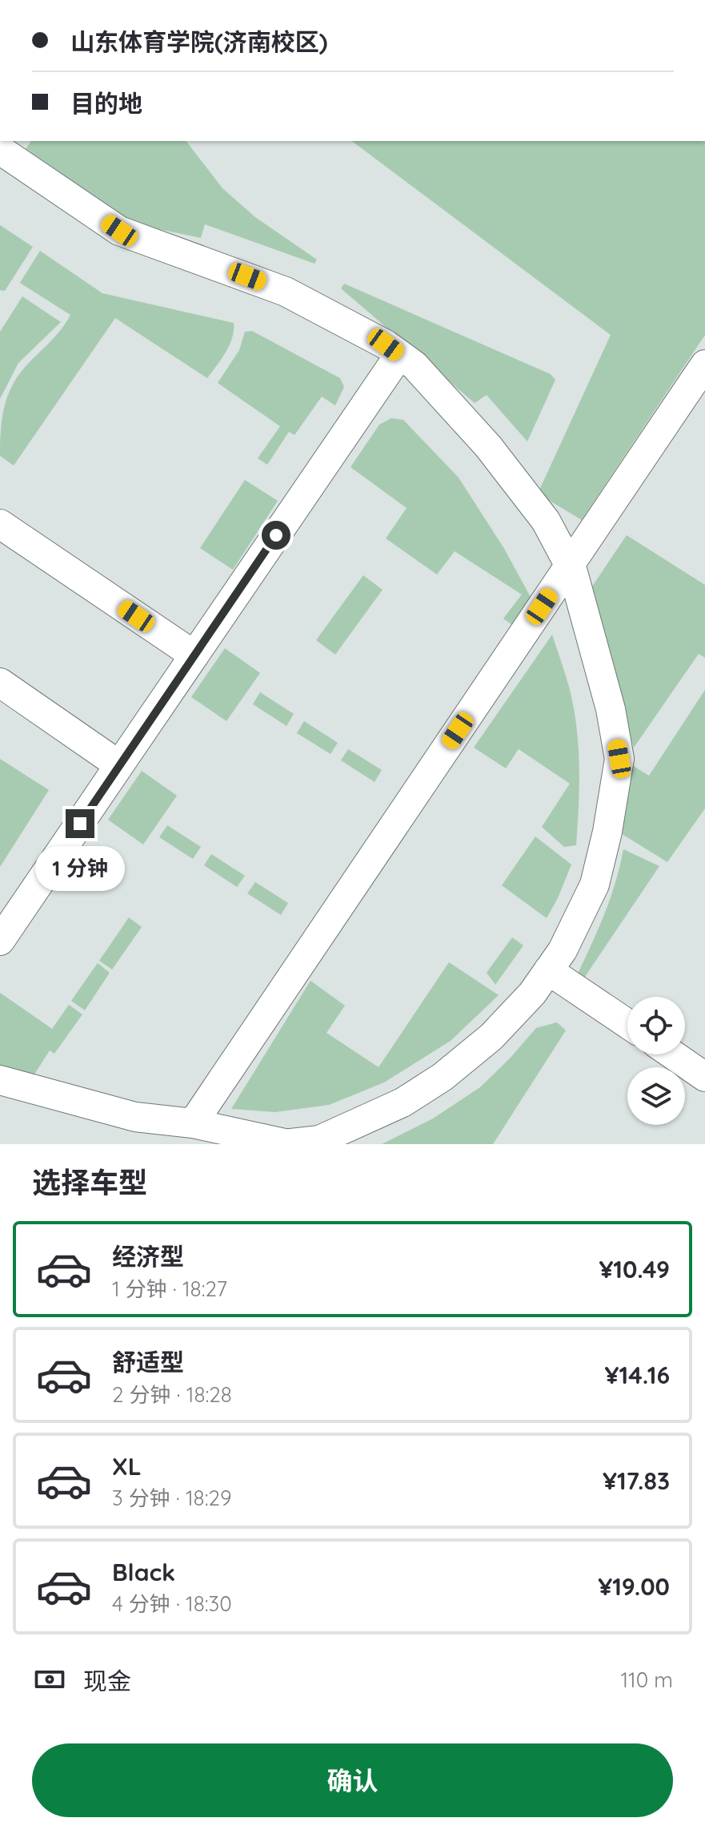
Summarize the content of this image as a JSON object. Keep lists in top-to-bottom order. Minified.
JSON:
{"page":{"banner":["山东体育学院(济南校区)","目的地"],"bubble":"1 分钟","heading":"选择车型","list":[{"name":"经济型","note":"1 分钟 · 18:27","value":"¥10.49"},{"name":"舒适型","note":"2 分钟 · 18:28","value":"¥14.16"},{"name":"XL","note":"3 分钟 · 18:29","value":"¥17.83"},{"name":"Black","note":"4 分钟 · 18:30","value":"¥19.00"}],"pay":["现金","110 m"],"buttons":"确认"}}
